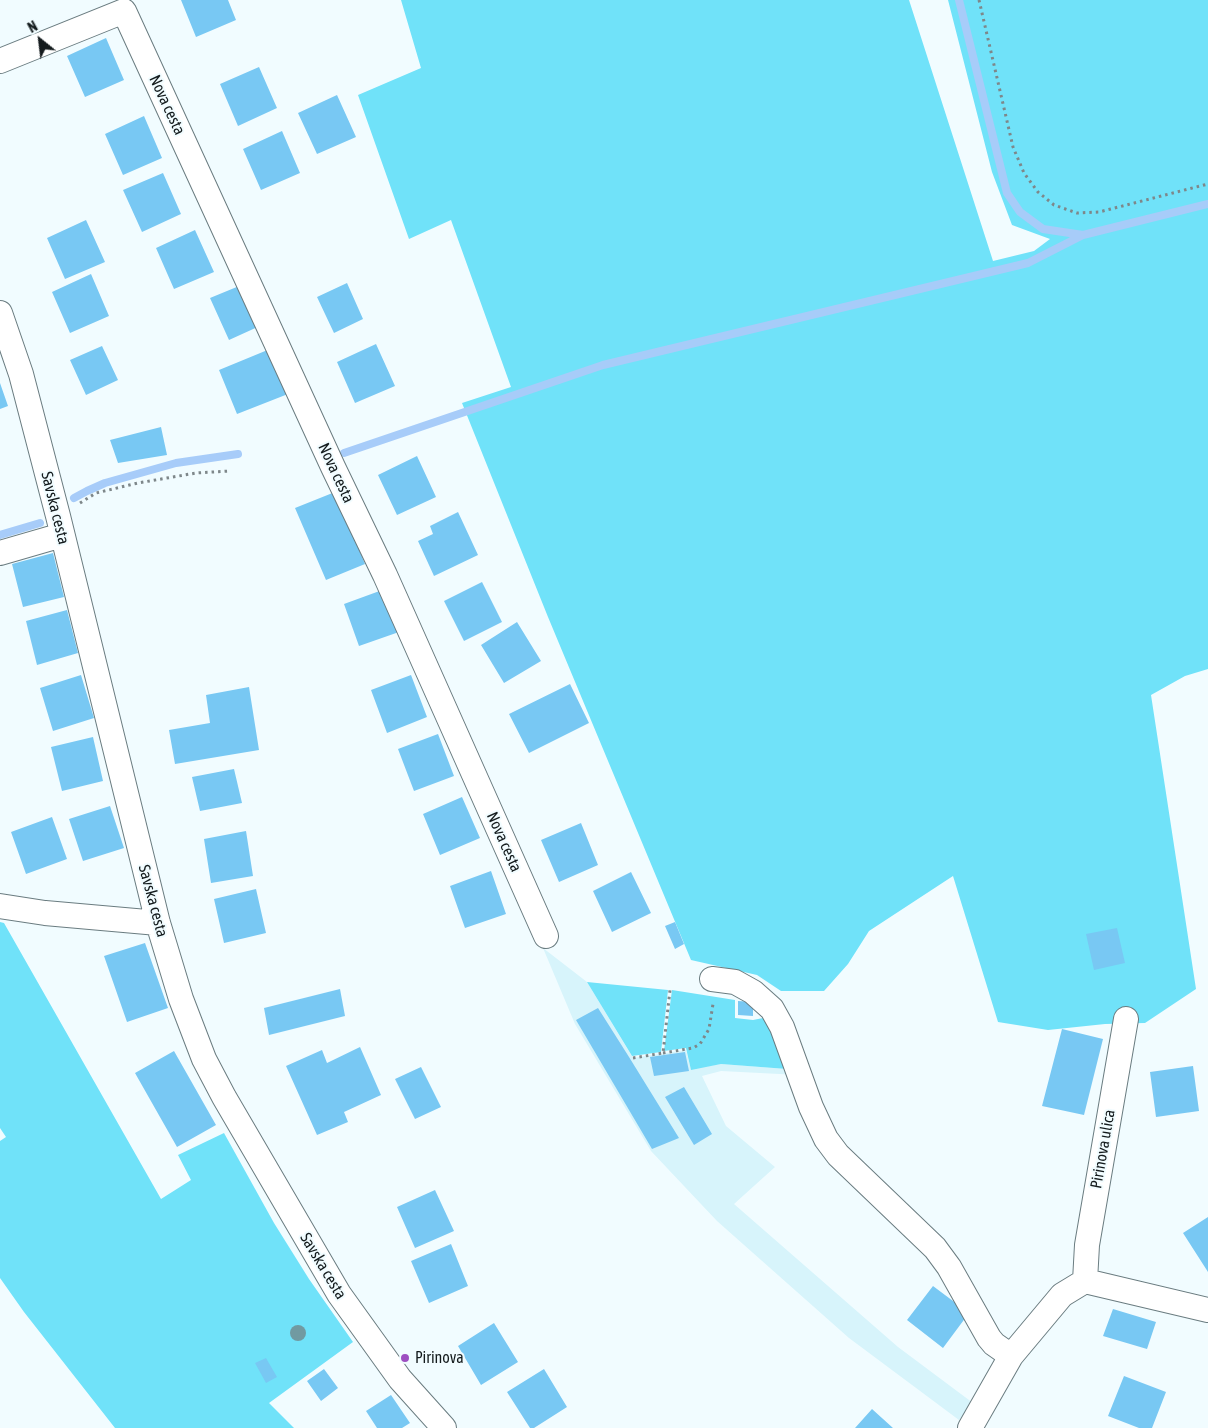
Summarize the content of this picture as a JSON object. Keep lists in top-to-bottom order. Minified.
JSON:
{"streets":{"street":["Nova cesta","Savska cesta","Pirinova ulica"]},"places":["Pirinova"],"north":"top left"}
